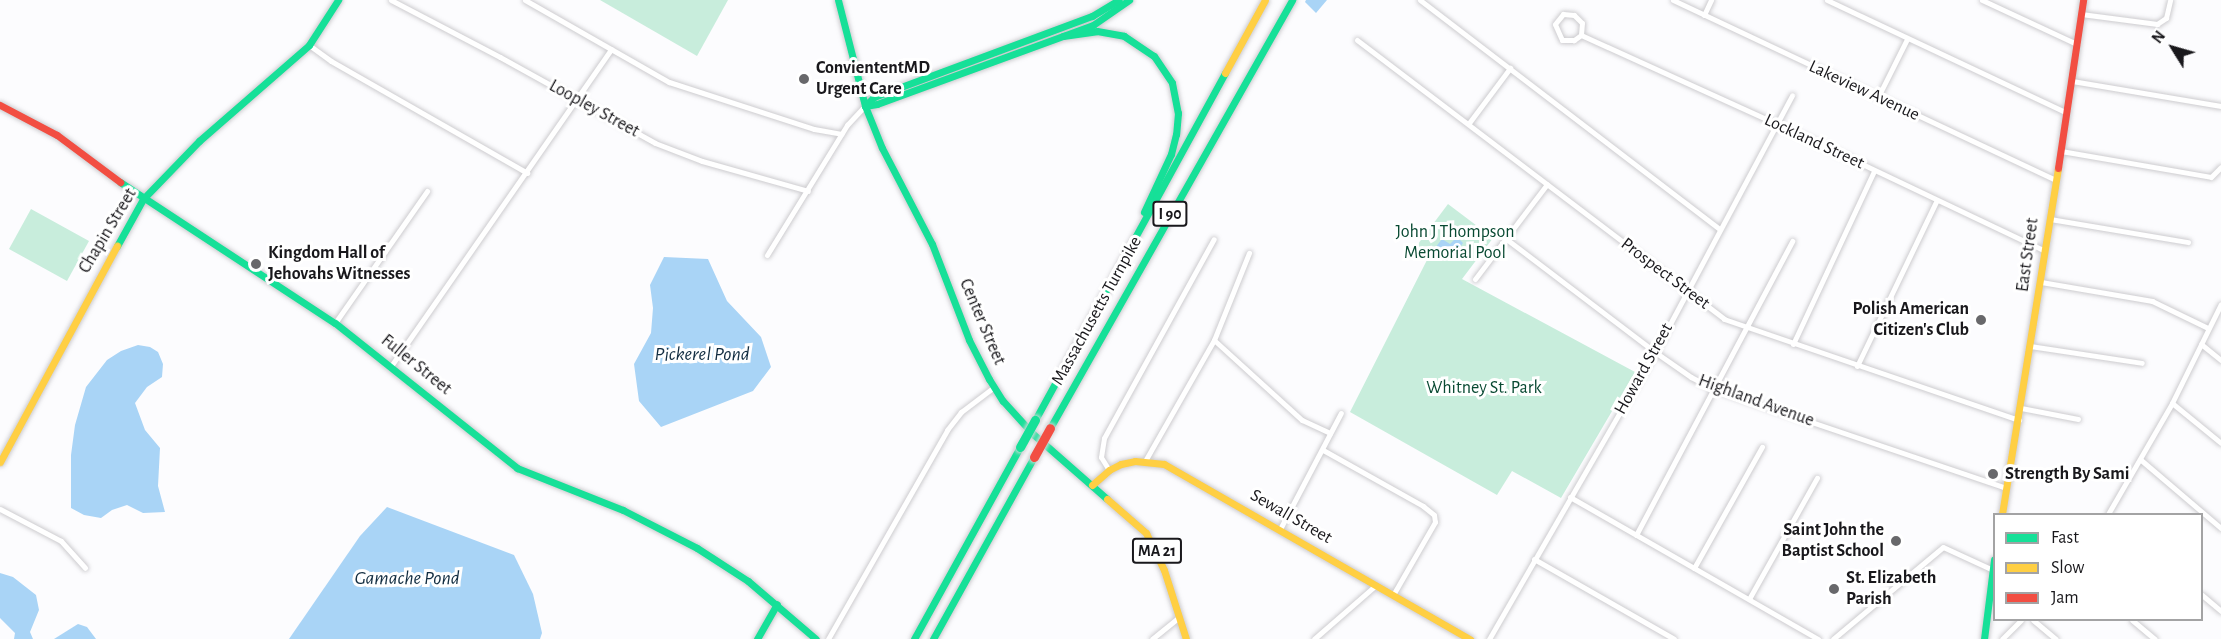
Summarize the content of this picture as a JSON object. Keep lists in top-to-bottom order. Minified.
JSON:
{"streets":{"main road":["I 90","Chapin Street","East Street","Massachusetts Turnpike","Center Street","Fuller Street","Sewall Street","MA 21"],"street":["Lakeview Avenue","Loopley Street","Lockland Street","Prospect Street","Howard Street","Highland Avenue"]},"crossings":[["Lakeview Avenue","East Street"],["Lockland Street","East Street"],["Lockland Street","Howard Street"],["Chapin Street","Fuller Street"],["East Street","Prospect Street"],["East Street","Highland Avenue"],["Prospect Street","Howard Street"],["Center Street","Sewall Street"],["Howard Street","Highland Avenue"]],"water":["Pickerel Pond","Gamache Pond"],"parks":["John J Thompson Memorial Pool","Whitney St. Park"],"places":["ConviententMD Urgent Care","Kingdom Hall of Jehovahs Witnesses","Polish American Citizen's Club","Strength By Sami","Saint John the Baptist School","St. Elizabeth Parish"],"legend":["Fast","Slow","Jam"],"north":"top left"}
